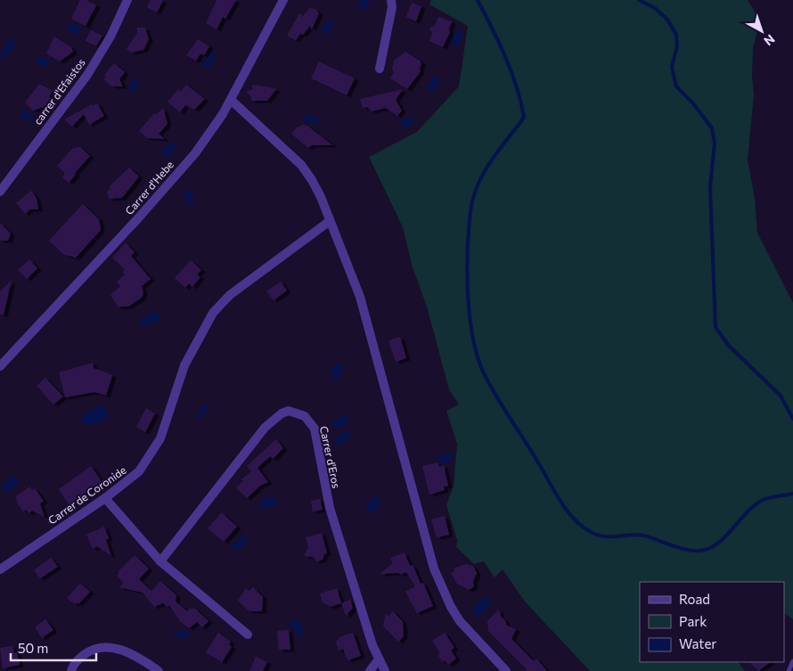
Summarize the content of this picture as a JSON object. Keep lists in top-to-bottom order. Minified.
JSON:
{"streets":{"street":["carrer d'Efaistos","Carrer d'Hebe","Carrer d'Eros","Carrer de Coronide"]},"legend":["Road","Park","Water"],"scale_bar":"50 m","north":"bottom right"}
